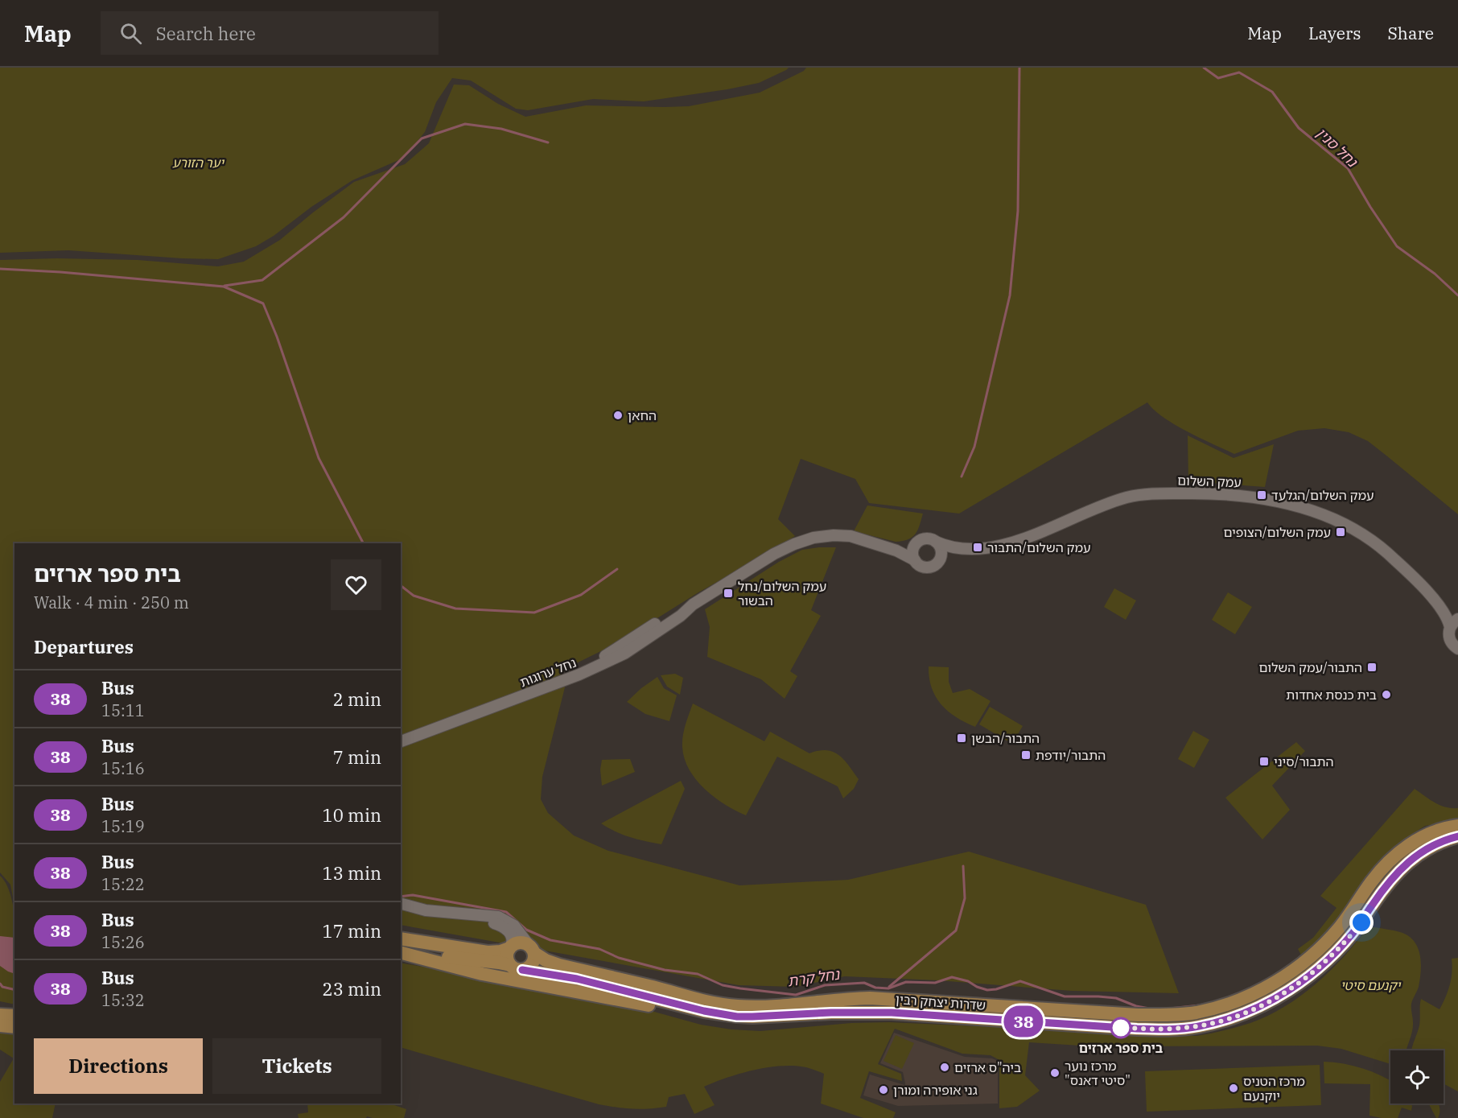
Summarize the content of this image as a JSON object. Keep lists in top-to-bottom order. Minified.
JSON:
{"streets":{"main road":["שדרות יצחק רבין"],"street":["עמק השלום","נחל ערוגות"]},"crossings":[["עמק השלום","נחל ערוגות"]],"water":["נחל סנין","נחל קרת"],"parks":["יער הזורע","יקנעם סיטי"],"places":{"other":["החאן","בית כנסת אחדות","בית ספר ארזים","ביה\"ס ארזים","מרכז נוער \"סיטי דאנס\"","מרכז הטניס יוקנעם","גני אופירה ומורן"],"transit":["עמק השלום/הגלעד","עמק השלום/הצופים","עמק השלום/התבור","עמק השלום/נחל הבשור","התבור/עמק השלום","התבור/הבשן","התבור/יודפת","התבור/סיני"]},"lines":["bus line 38"],"page":{"header":"Map","search":"Search here","nav":["Map","Layers","Share"],"on_map":"38","heading":[["בית ספר ארזים","Walk · 4 min · 250 m"],"Departures"],"list":[{"mark":"38","name":"Bus","note":"15:11","value":"2 min"},{"mark":"38","name":"Bus","note":"15:16","value":"7 min"},{"mark":"38","name":"Bus","note":"15:19","value":"10 min"},{"mark":"38","name":"Bus","note":"15:22","value":"13 min"},{"mark":"38","name":"Bus","note":"15:26","value":"17 min"},{"mark":"38","name":"Bus","note":"15:32","value":"23 min"}],"buttons":["Directions","Tickets"]}}
